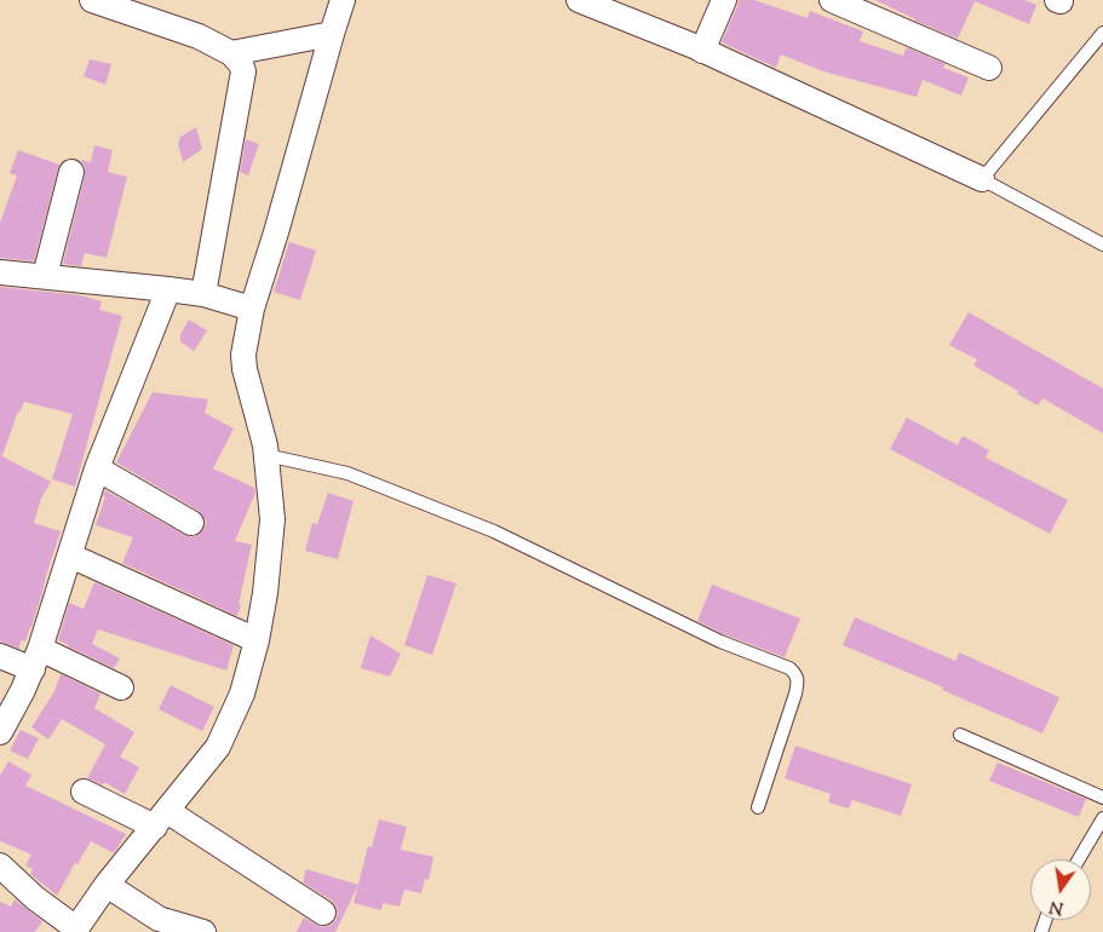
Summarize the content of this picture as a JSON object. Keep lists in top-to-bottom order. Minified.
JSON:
{"north":"bottom"}
